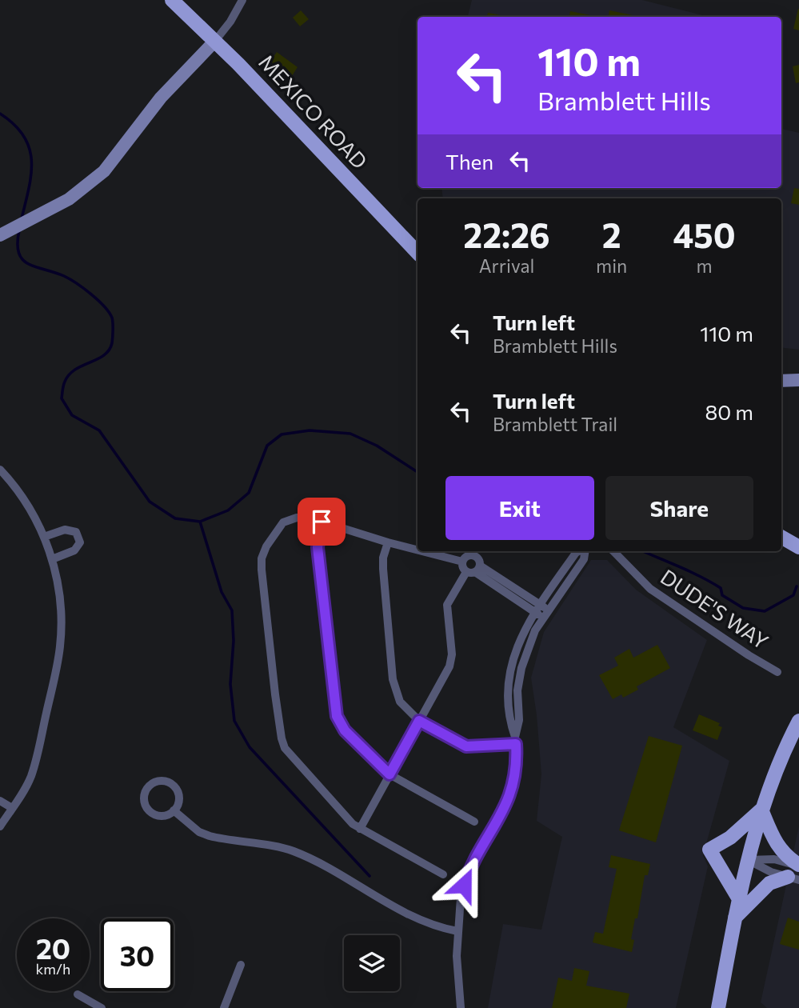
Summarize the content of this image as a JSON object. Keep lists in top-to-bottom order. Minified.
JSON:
{"streets":{"main road":["MEXICO ROAD"],"street":["DUDE'S WAY"]},"page":{"turn":["110 m","Bramblett Hills"],"then":"Then","eta":["22:26","Arrival","2","min","450","m"],"list":[{"name":"Turn left","note":"Bramblett Hills","value":"110 m"},{"name":"Turn left","note":"Bramblett Trail","value":"80 m"}],"buttons":["Exit","Share"],"speed":"20 km/h","limit":"30"}}
